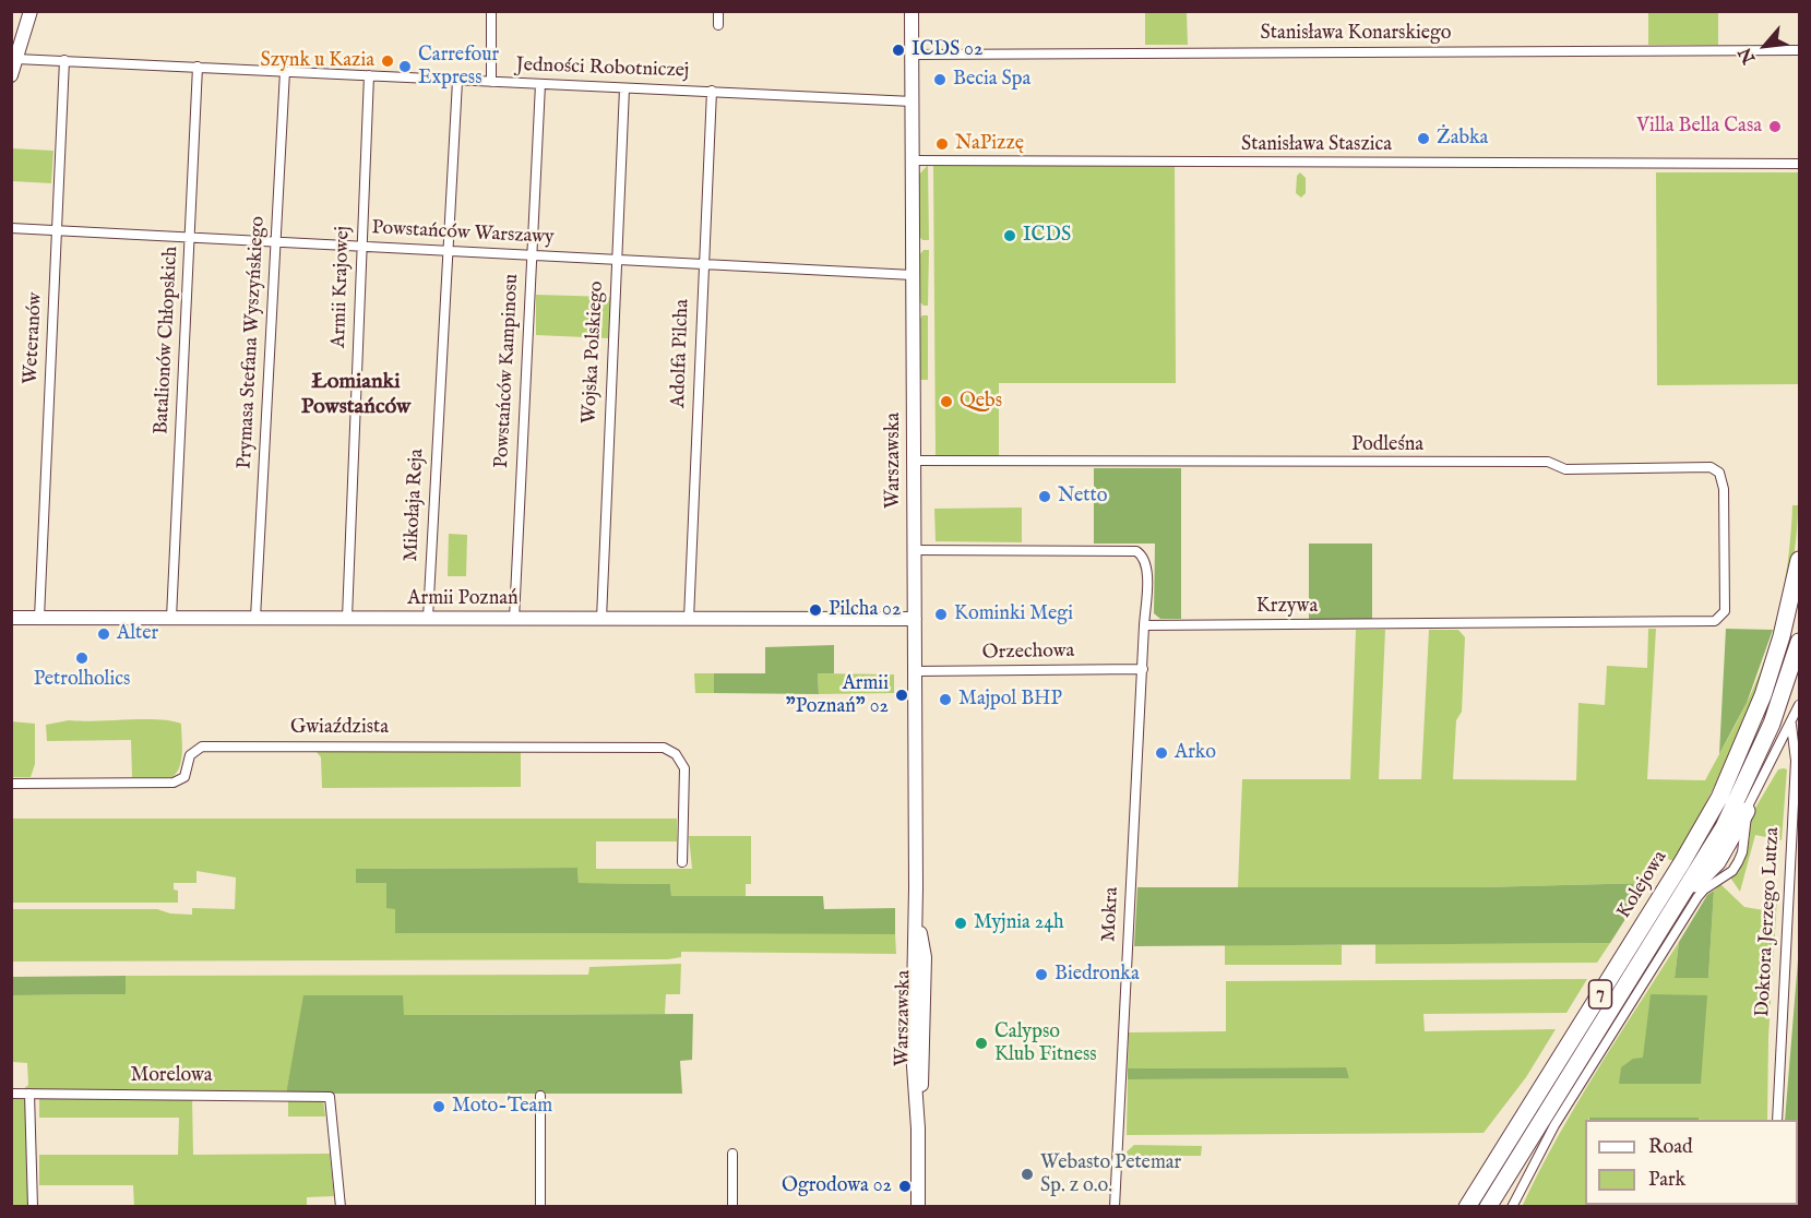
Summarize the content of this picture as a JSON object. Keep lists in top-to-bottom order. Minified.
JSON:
{"streets":{"highway":["Kolejowa","7"],"street":["Stanisława Konarskiego","Jedności Robotniczej","Stanisława Staszica","Powstańców Warszawy","Armii Krajowej","Weteranów","Batalionów Chłopskich","Prymasa Stefana Wyszyńskiego","Wojska Polskiego","Adolfa Pilcha","Powstańców Kampinosu","Podleśna","Warszawska","Mikołaja Reja","Armii Poznań","Krzywa","Orzechowa","Gwiaździsta","Mokra","Doktora Jerzego Lutza","Morelowa"]},"crossings":[["Stanisława Konarskiego","Warszawska"],["Jedności Robotniczej","Armii Krajowej"],["Jedności Robotniczej","Weteranów"],["Jedności Robotniczej","Batalionów Chłopskich"],["Jedności Robotniczej","Prymasa Stefana Wyszyńskiego"],["Jedności Robotniczej","Wojska Polskiego"],["Jedności Robotniczej","Adolfa Pilcha"],["Jedności Robotniczej","Powstańców Kampinosu"],["Jedności Robotniczej","Warszawska"],["Jedności Robotniczej","Mikołaja Reja"],["Stanisława Staszica","Warszawska"],["Powstańców Warszawy","Armii Krajowej"],["Powstańców Warszawy","Weteranów"],["Powstańców Warszawy","Batalionów Chłopskich"],["Powstańców Warszawy","Prymasa Stefana Wyszyńskiego"],["Powstańców Warszawy","Wojska Polskiego"],["Powstańców Warszawy","Adolfa Pilcha"],["Powstańców Warszawy","Powstańców Kampinosu"],["Powstańców Warszawy","Warszawska"],["Powstańców Warszawy","Mikołaja Reja"],["Armii Krajowej","Armii Poznań"],["Weteranów","Armii Poznań"],["Batalionów Chłopskich","Armii Poznań"],["Prymasa Stefana Wyszyńskiego","Armii Poznań"],["Wojska Polskiego","Armii Poznań"],["Adolfa Pilcha","Armii Poznań"],["Powstańców Kampinosu","Armii Poznań"],["Podleśna","Warszawska"],["Podleśna","Krzywa"],["Warszawska","Armii Poznań"],["Warszawska","Orzechowa"],["Mikołaja Reja","Armii Poznań"],["Krzywa","Mokra"],["Orzechowa","Mokra"]],"districts":["Łomianki Powstańców"],"places":["ICDS 02","Szynk u Kazia","Carrefour Express","Becia Spa","Villa Bella Casa","Żabka","NaPizzę","ICDS","Qebs","Netto","Pilcha 02","Kominki Megi","Alter","Petrolholics","Armii \"Poznań\" 02","Majpol BHP","Arko","Myjnia 24h","Biedronka","Calypso Klub Fitness","Moto-Team","Webasto Petemar Sp. z o.o.","Ogrodowa 02"],"legend":["Road","Park"],"north":"bottom left"}
